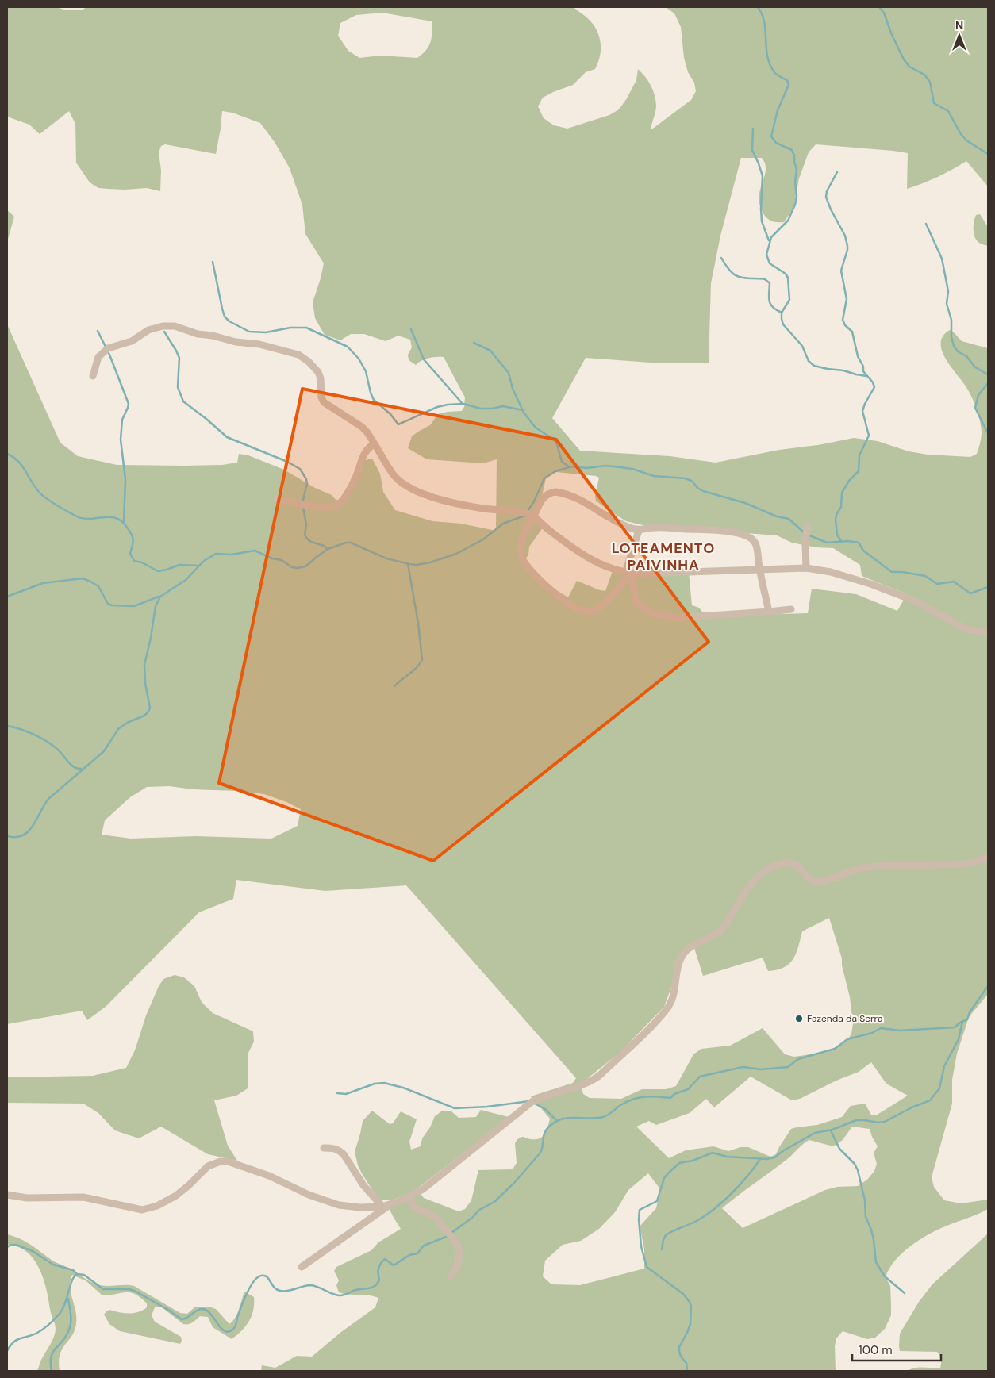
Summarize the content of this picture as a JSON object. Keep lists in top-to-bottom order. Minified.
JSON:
{"districts":["LOTEAMENTO PAIVINHA"],"places":["Fazenda da Serra"],"scale_bar":"100 m","north":"top"}
